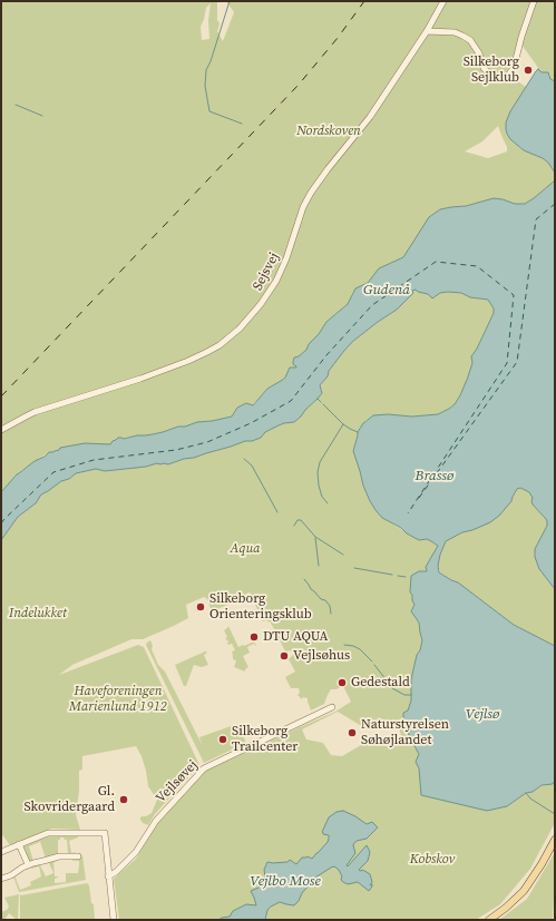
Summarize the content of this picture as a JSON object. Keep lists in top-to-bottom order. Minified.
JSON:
{"streets":{"street":["Sejsvej","Vejlsøvej"]},"water":["Gudenå","Brassø","Vejlsø","Vejlbo Mose"],"parks":["Nordskoven","Aqua","Indelukket","Haveforeningen Marienlund 1912","Kobskov"],"places":["Silkeborg Sejlklub","Silkeborg Orienteringsklub","DTU AQUA","Vejlsøhus","Gedestald","Naturstyrelsen Søhøjlandet","Silkeborg Trailcenter","Gl. Skovridergaard"]}
